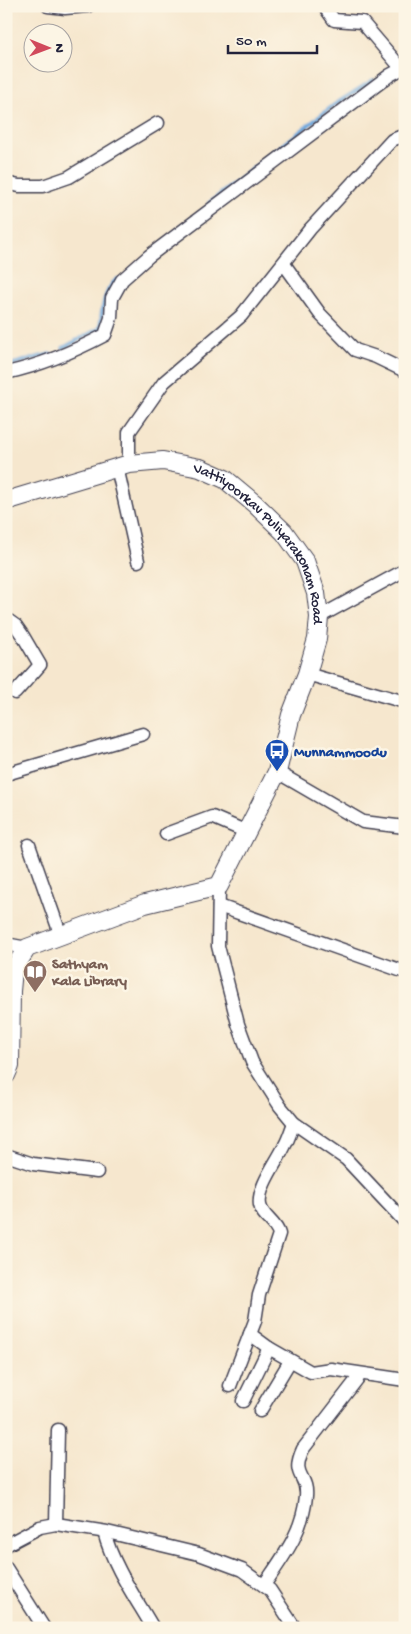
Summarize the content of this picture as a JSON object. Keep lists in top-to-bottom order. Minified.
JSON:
{"streets":{"main road":["Vattiyoorkav Puliyarakonam Road"]},"places":{"bus stop":["Munnammoodu"],"library":["Sathyam Kala Library"]},"scale_bar":"50 m","north":"right"}
